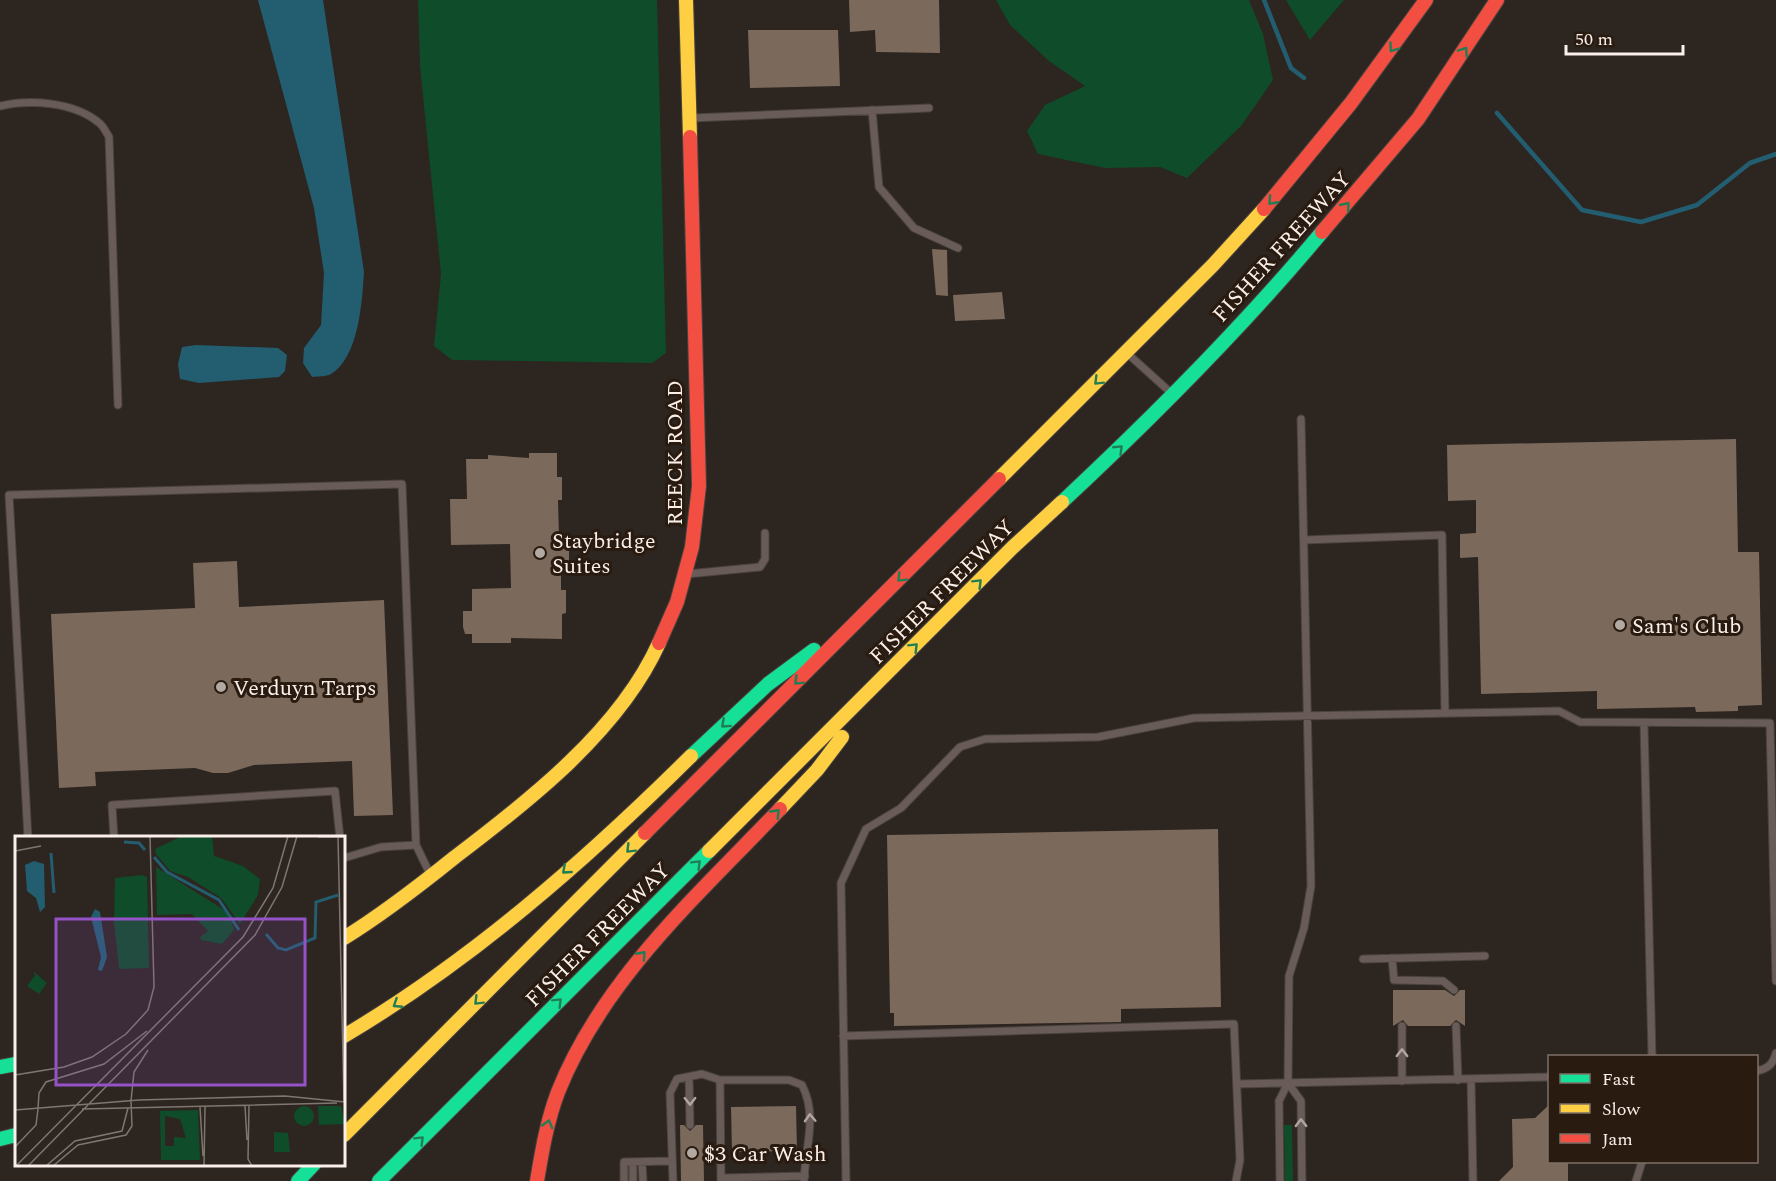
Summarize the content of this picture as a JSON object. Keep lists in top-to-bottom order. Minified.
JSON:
{"streets":{"main road":["FISHER FREEWAY","REECK ROAD"]},"places":["Staybridge Suites","Sam's Club","Verduyn Tarps","$3 Car Wash"],"legend":["Fast","Slow","Jam"],"scale_bar":"50 m"}
